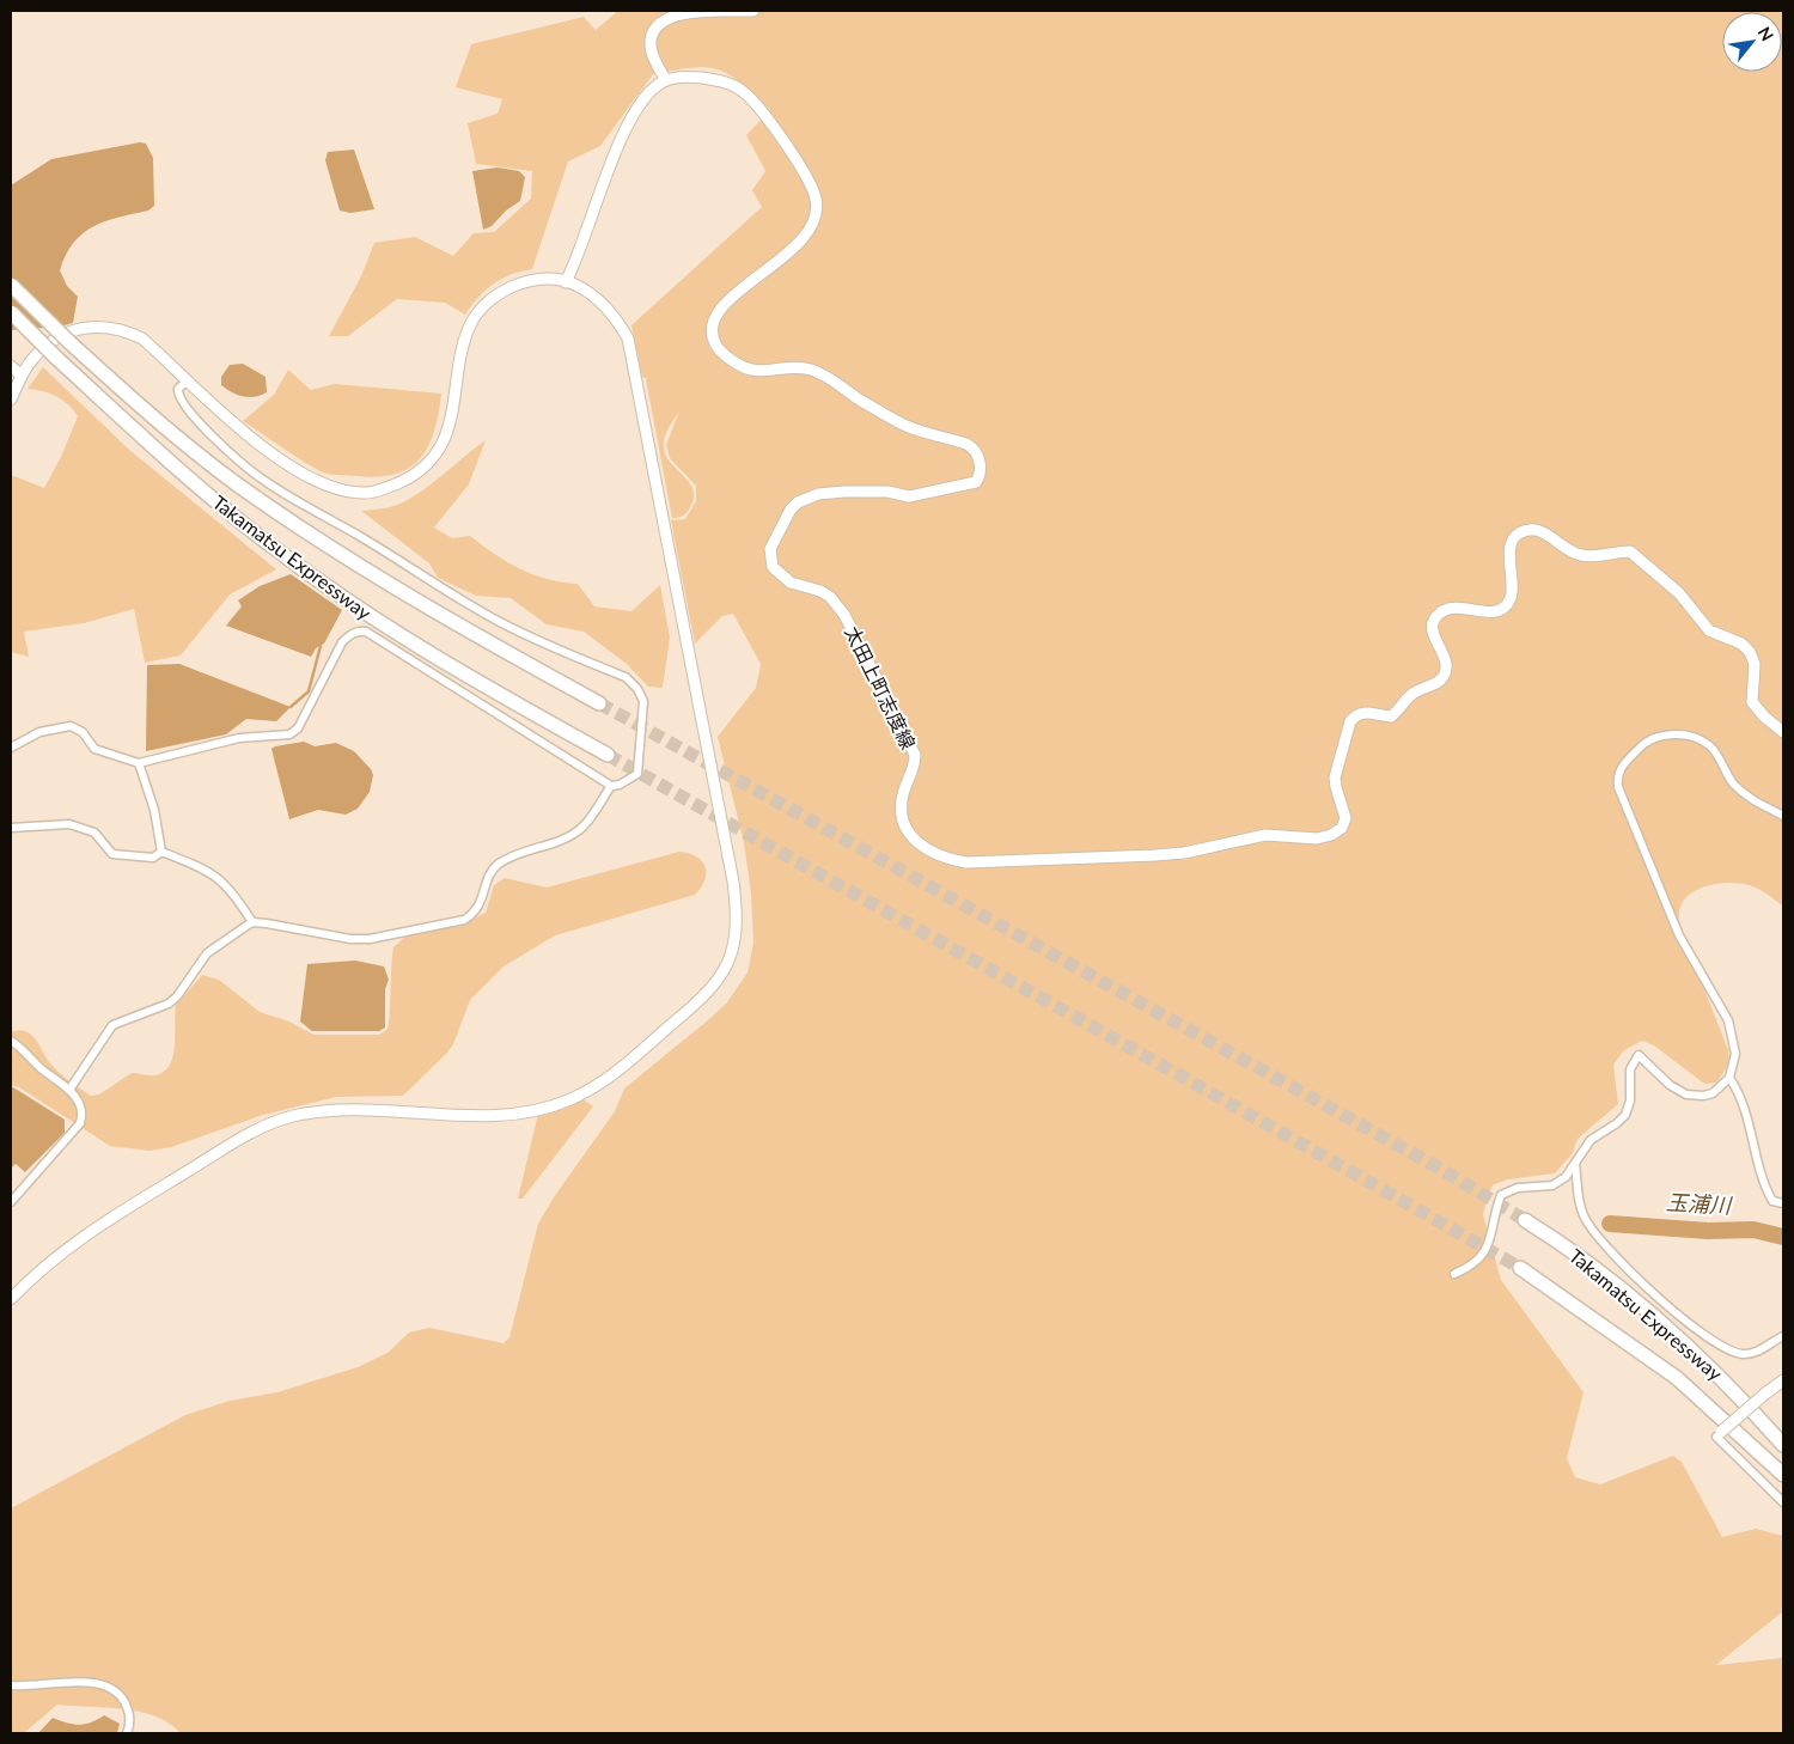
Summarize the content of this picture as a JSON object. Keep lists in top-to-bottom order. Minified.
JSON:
{"streets":{"highway":["Takamatsu Expressway"],"main road":["太田上町志度線"]},"water":["玉浦川"],"north":"top right"}
